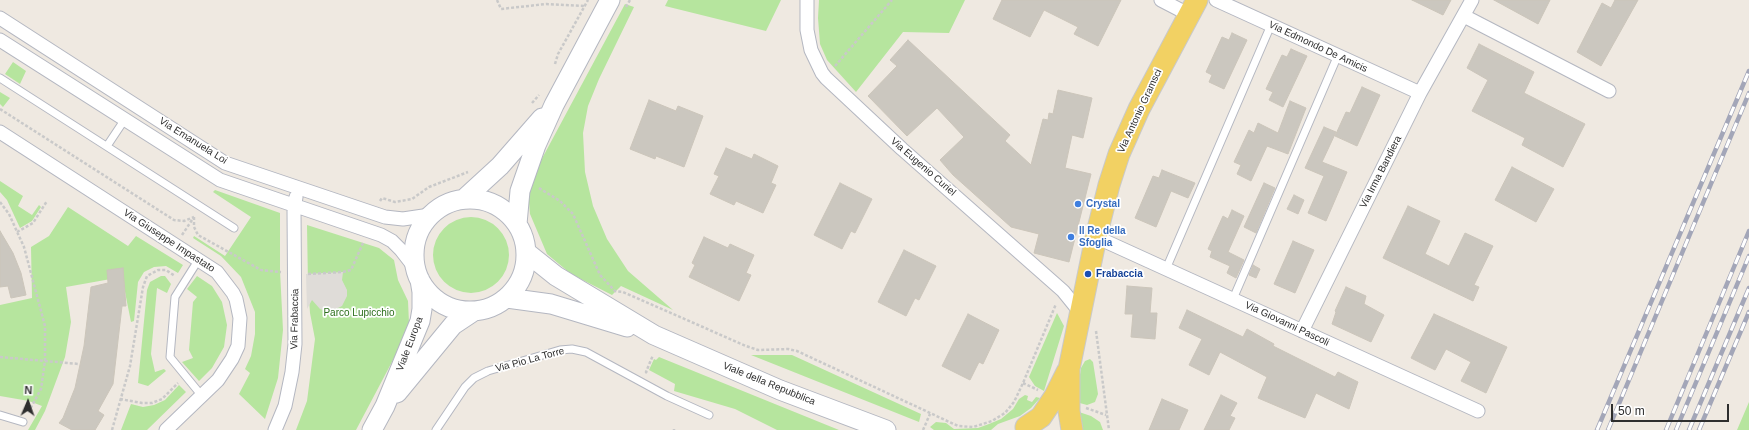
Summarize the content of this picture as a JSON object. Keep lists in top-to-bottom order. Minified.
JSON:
{"streets":{"main road":["Via Antonio Gramsci"],"street":["Via Edmondo De Amicis","Via Emanuela Loi","Via Eugenio Curiel","Via Irma Bandiera","Via Giuseppe Impastato","Via Frabaccia","Via Giovanni Pascoli","Viale Europa","Viale della Repubblica"],"lane":["Via Pio La Torre"]},"crossings":[["Via Edmondo De Amicis","Via Irma Bandiera"],["Via Antonio Gramsci","Via Eugenio Curiel"],["Via Antonio Gramsci","Via Giovanni Pascoli"],["Via Emanuela Loi","Via Frabaccia"],["Via Emanuela Loi","Viale Europa"],["Via Emanuela Loi","Viale della Repubblica"],["Via Irma Bandiera","Via Giovanni Pascoli"],["Viale Europa","Viale della Repubblica"]],"parks":["Parco Lupicchio"],"places":["Crystal","Il Re della Sfoglia","Frabaccia"],"scale_bar":"50 m","north":"top"}
